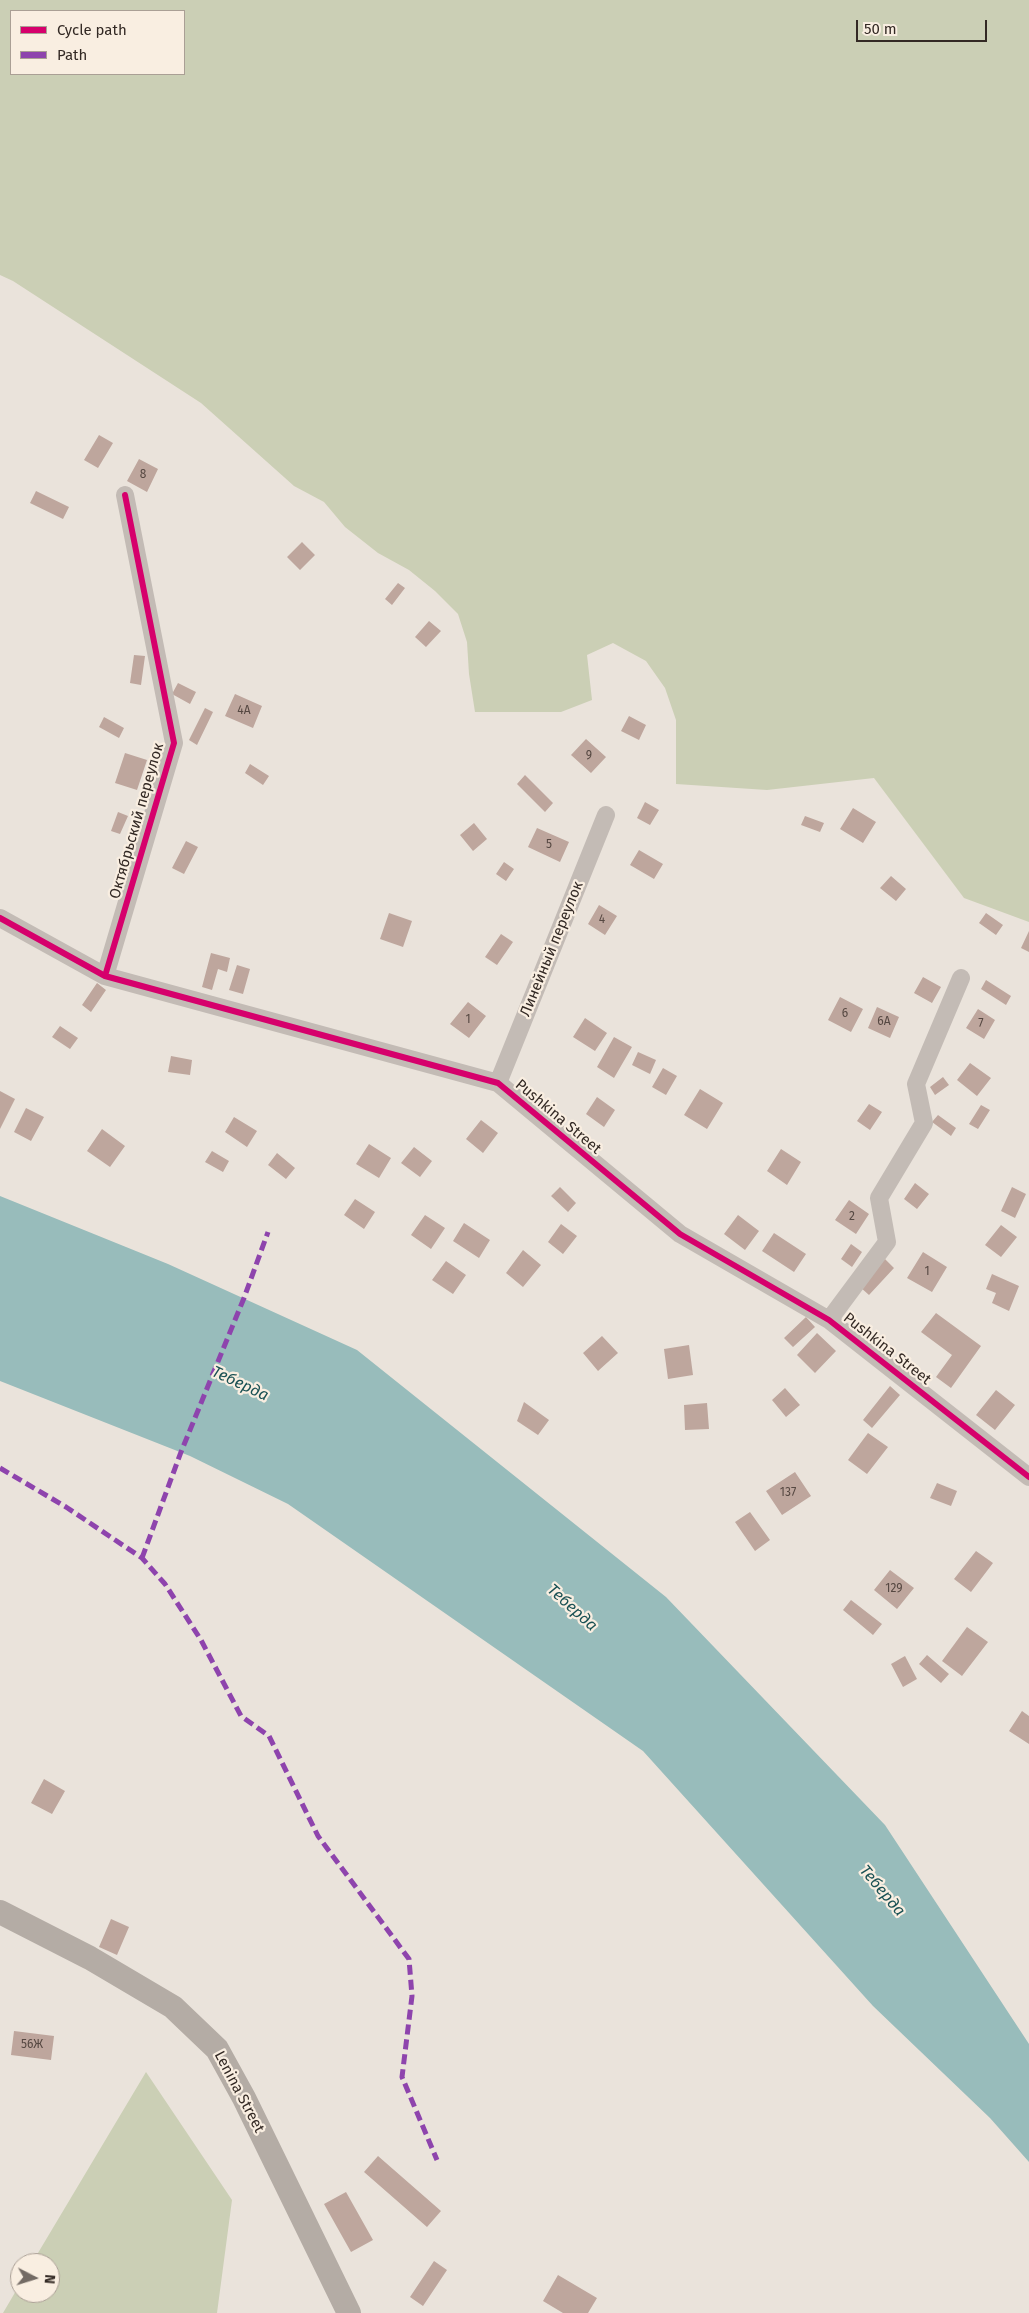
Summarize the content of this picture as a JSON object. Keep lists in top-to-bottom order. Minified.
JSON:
{"streets":{"main road":["Lenina Street"],"street":["Октябрьский переулок","Линейный переулок","Pushkina Street"]},"crossings":[["Октябрьский переулок","Pushkina Street"],["Линейный переулок","Pushkina Street"]],"water":["Теберда"],"house_numbers":["8","4А","9","5","4","6","1","6А","7","2","1","137","129","56Ж"],"legend":["Cycle path","Path"],"scale_bar":"50 m","north":"right"}
